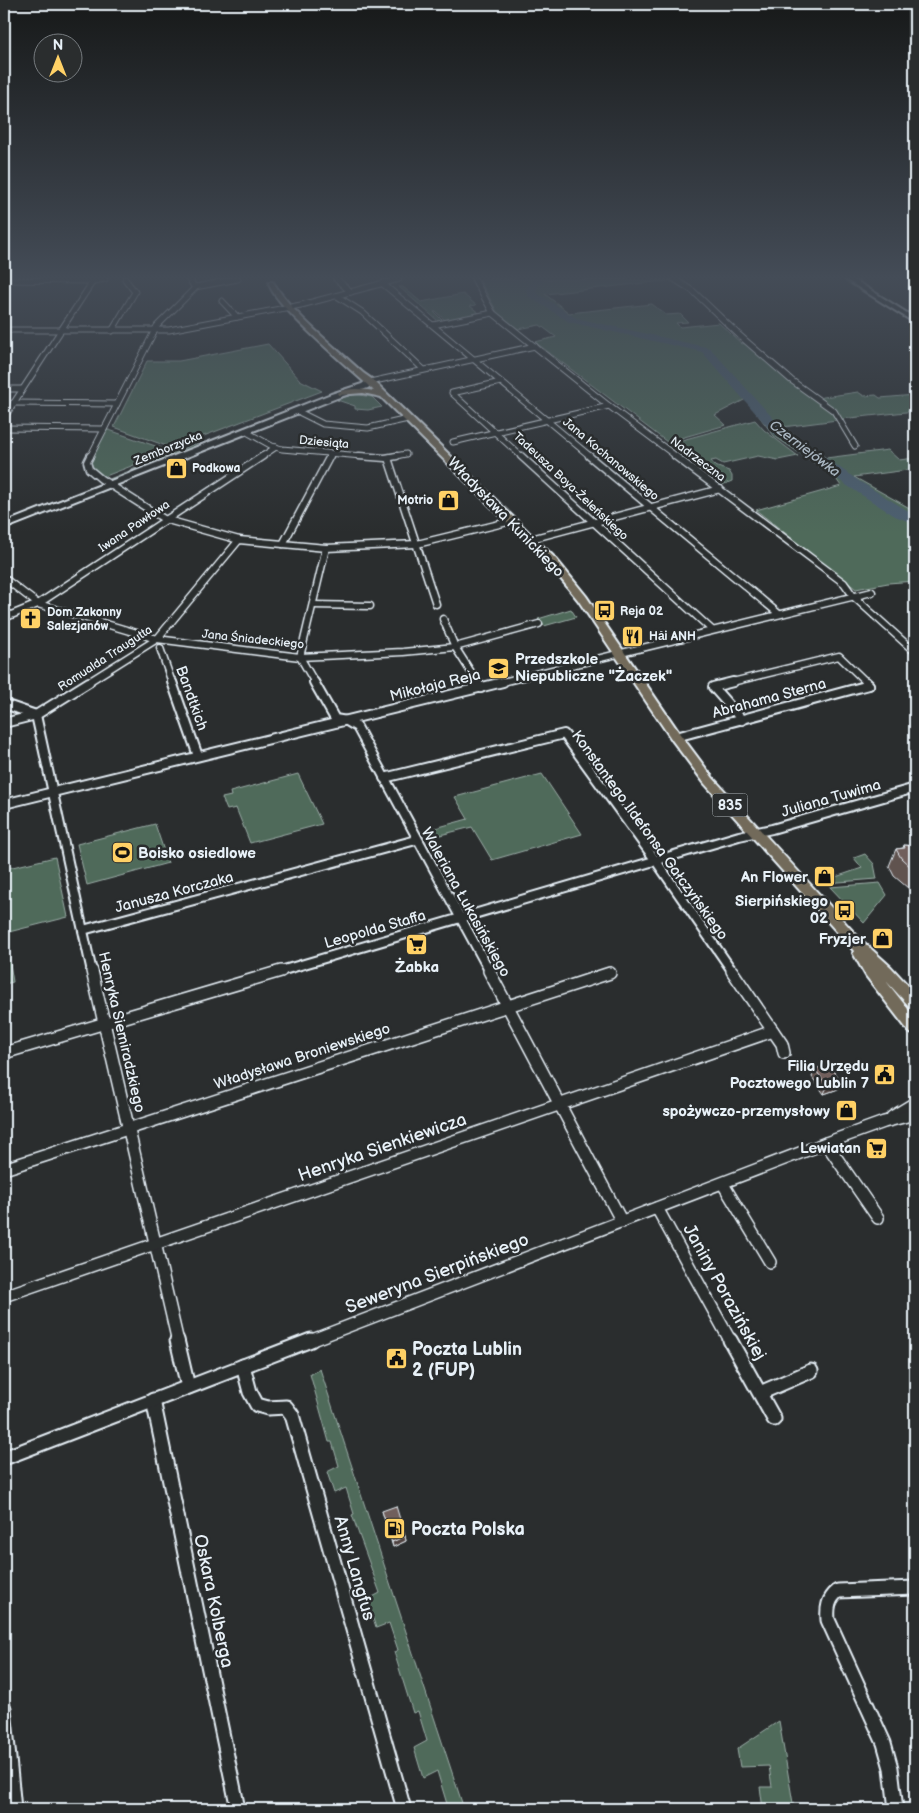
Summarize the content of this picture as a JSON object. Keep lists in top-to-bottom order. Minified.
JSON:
{"streets":{"main road":["Władysława Kunickiego","835"],"street":["Dziesiąta","Zemborzycka","Jana Kochanowskiego","Nadrzeczna","Tadeusza Boya-Żeleńskiego","Iwana Pawłowa","Jana Śniadeckiego","Romualda Traugutta","Mikołaja Reja","Bandtkich","Abrahama Sterna","Juliana Tuwima","Konstantego Ildefonsa Gałczyńskiego","Janusza Korczaka","Waleriana Łukasińskiego","Leopolda Staffa","Henryka Siemiradzkiego","Władysława Broniewskiego","Henryka Sienkiewicza","Seweryna Sierpińskiego","Janiny Porazińskiej","Anny Langfus","Oskara Kolberga"]},"crossings":[["Dziesiąta","Zemborzycka"],["Dziesiąta","Iwana Pawłowa"],["Zemborzycka","Władysława Kunickiego"],["Jana Kochanowskiego","Tadeusza Boya-Żeleńskiego"],["Jana Kochanowskiego","Mikołaja Reja"],["Nadrzeczna","Mikołaja Reja"],["Tadeusza Boya-Żeleńskiego","Mikołaja Reja"],["Władysława Kunickiego","Mikołaja Reja"],["Władysława Kunickiego","Abrahama Sterna"],["Władysława Kunickiego","Juliana Tuwima"],["Władysława Kunickiego","Leopolda Staffa"],["Iwana Pawłowa","Jana Śniadeckiego"],["Jana Śniadeckiego","Romualda Traugutta"],["Jana Śniadeckiego","Waleriana Łukasińskiego"],["Romualda Traugutta","Henryka Siemiradzkiego"],["Mikołaja Reja","Bandtkich"],["Mikołaja Reja","Waleriana Łukasińskiego"],["Mikołaja Reja","Henryka Siemiradzkiego"],["Juliana Tuwima","Leopolda Staffa"],["Konstantego Ildefonsa Gałczyńskiego","Waleriana Łukasińskiego"],["Konstantego Ildefonsa Gałczyńskiego","Leopolda Staffa"],["Konstantego Ildefonsa Gałczyńskiego","Henryka Sienkiewicza"],["Janusza Korczaka","Waleriana Łukasińskiego"],["Janusza Korczaka","Henryka Siemiradzkiego"],["Waleriana Łukasińskiego","Leopolda Staffa"],["Waleriana Łukasińskiego","Władysława Broniewskiego"],["Waleriana Łukasińskiego","Henryka Sienkiewicza"],["Waleriana Łukasińskiego","Seweryna Sierpińskiego"],["Leopolda Staffa","Henryka Siemiradzkiego"],["Henryka Siemiradzkiego","Władysława Broniewskiego"],["Henryka Siemiradzkiego","Henryka Sienkiewicza"],["Henryka Siemiradzkiego","Seweryna Sierpińskiego"],["Seweryna Sierpińskiego","Janiny Porazińskiej"],["Seweryna Sierpińskiego","Anny Langfus"],["Seweryna Sierpińskiego","Oskara Kolberga"]],"water":["Czerniejówka"],"places":{"shop":["Podkowa","Motrio","An Flower","Fryzjer","spożywczo-przemysłowy"],"bus stop":["Reja 02","Sierpińskiego 02"],"church":["Dom Zakonny Salezjanów"],"restaurant":["Hải ANH"],"school or university":["Przedszkole Niepubliczne \"Żaczek\""],"sports":["Boisko osiedlowe"],"supermarket":["Żabka","Lewiatan"],"public building":["Filia Urzędu Pocztowego Lublin 7","Poczta Lublin 2 (FUP)"],"fuel station":["Poczta Polska"]},"north":"top"}
